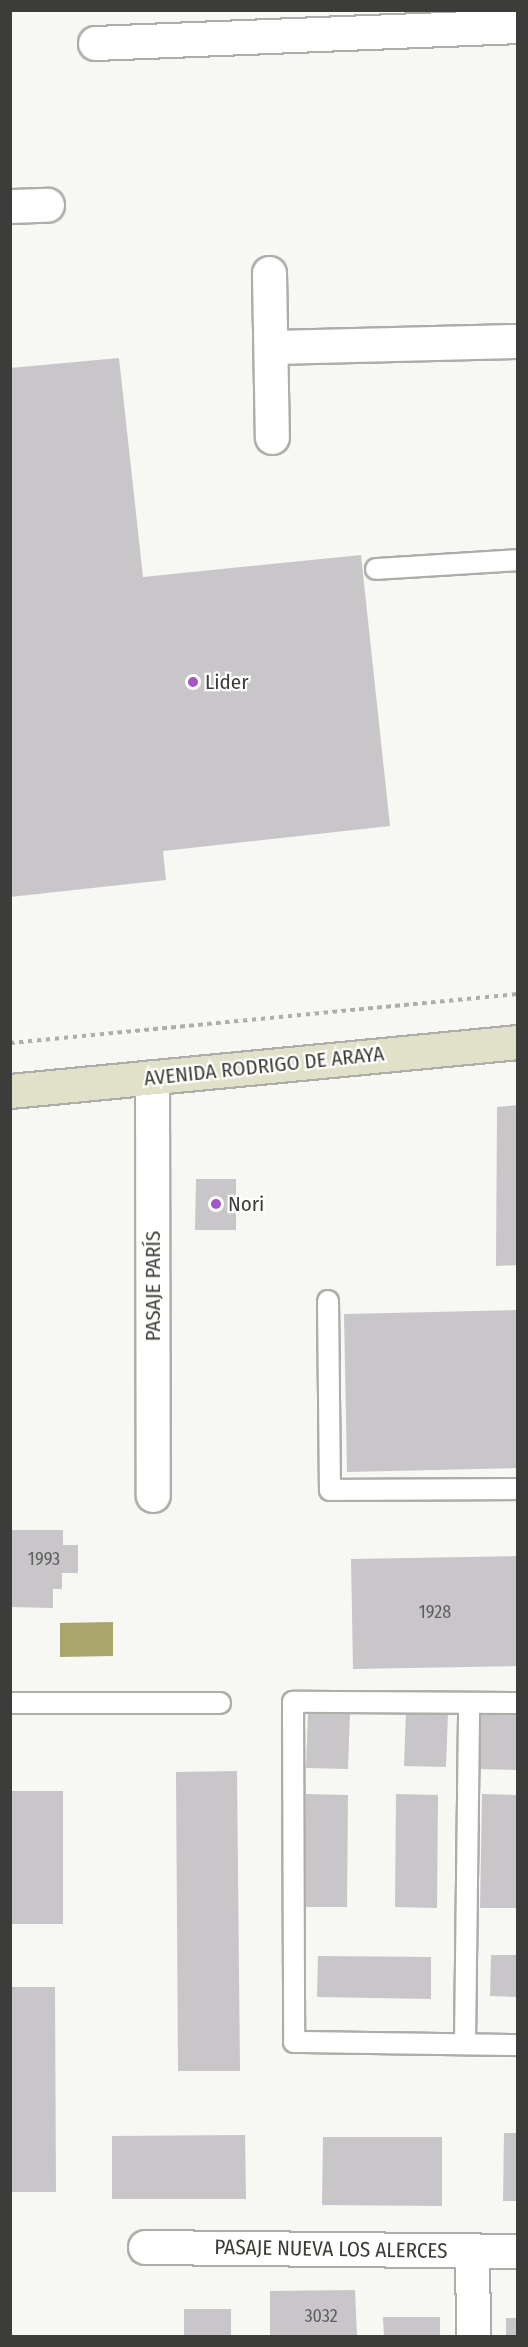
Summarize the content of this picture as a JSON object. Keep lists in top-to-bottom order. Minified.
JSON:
{"streets":{"main road":["AVENIDA RODRIGO DE ARAYA"],"street":["PASAJE PARÍS","PASAJE NUEVA LOS ALERCES"]},"crossings":[["AVENIDA RODRIGO DE ARAYA","PASAJE PARÍS"]],"places":["Lider","Nori"],"house_numbers":["1993","1928","3032"]}
